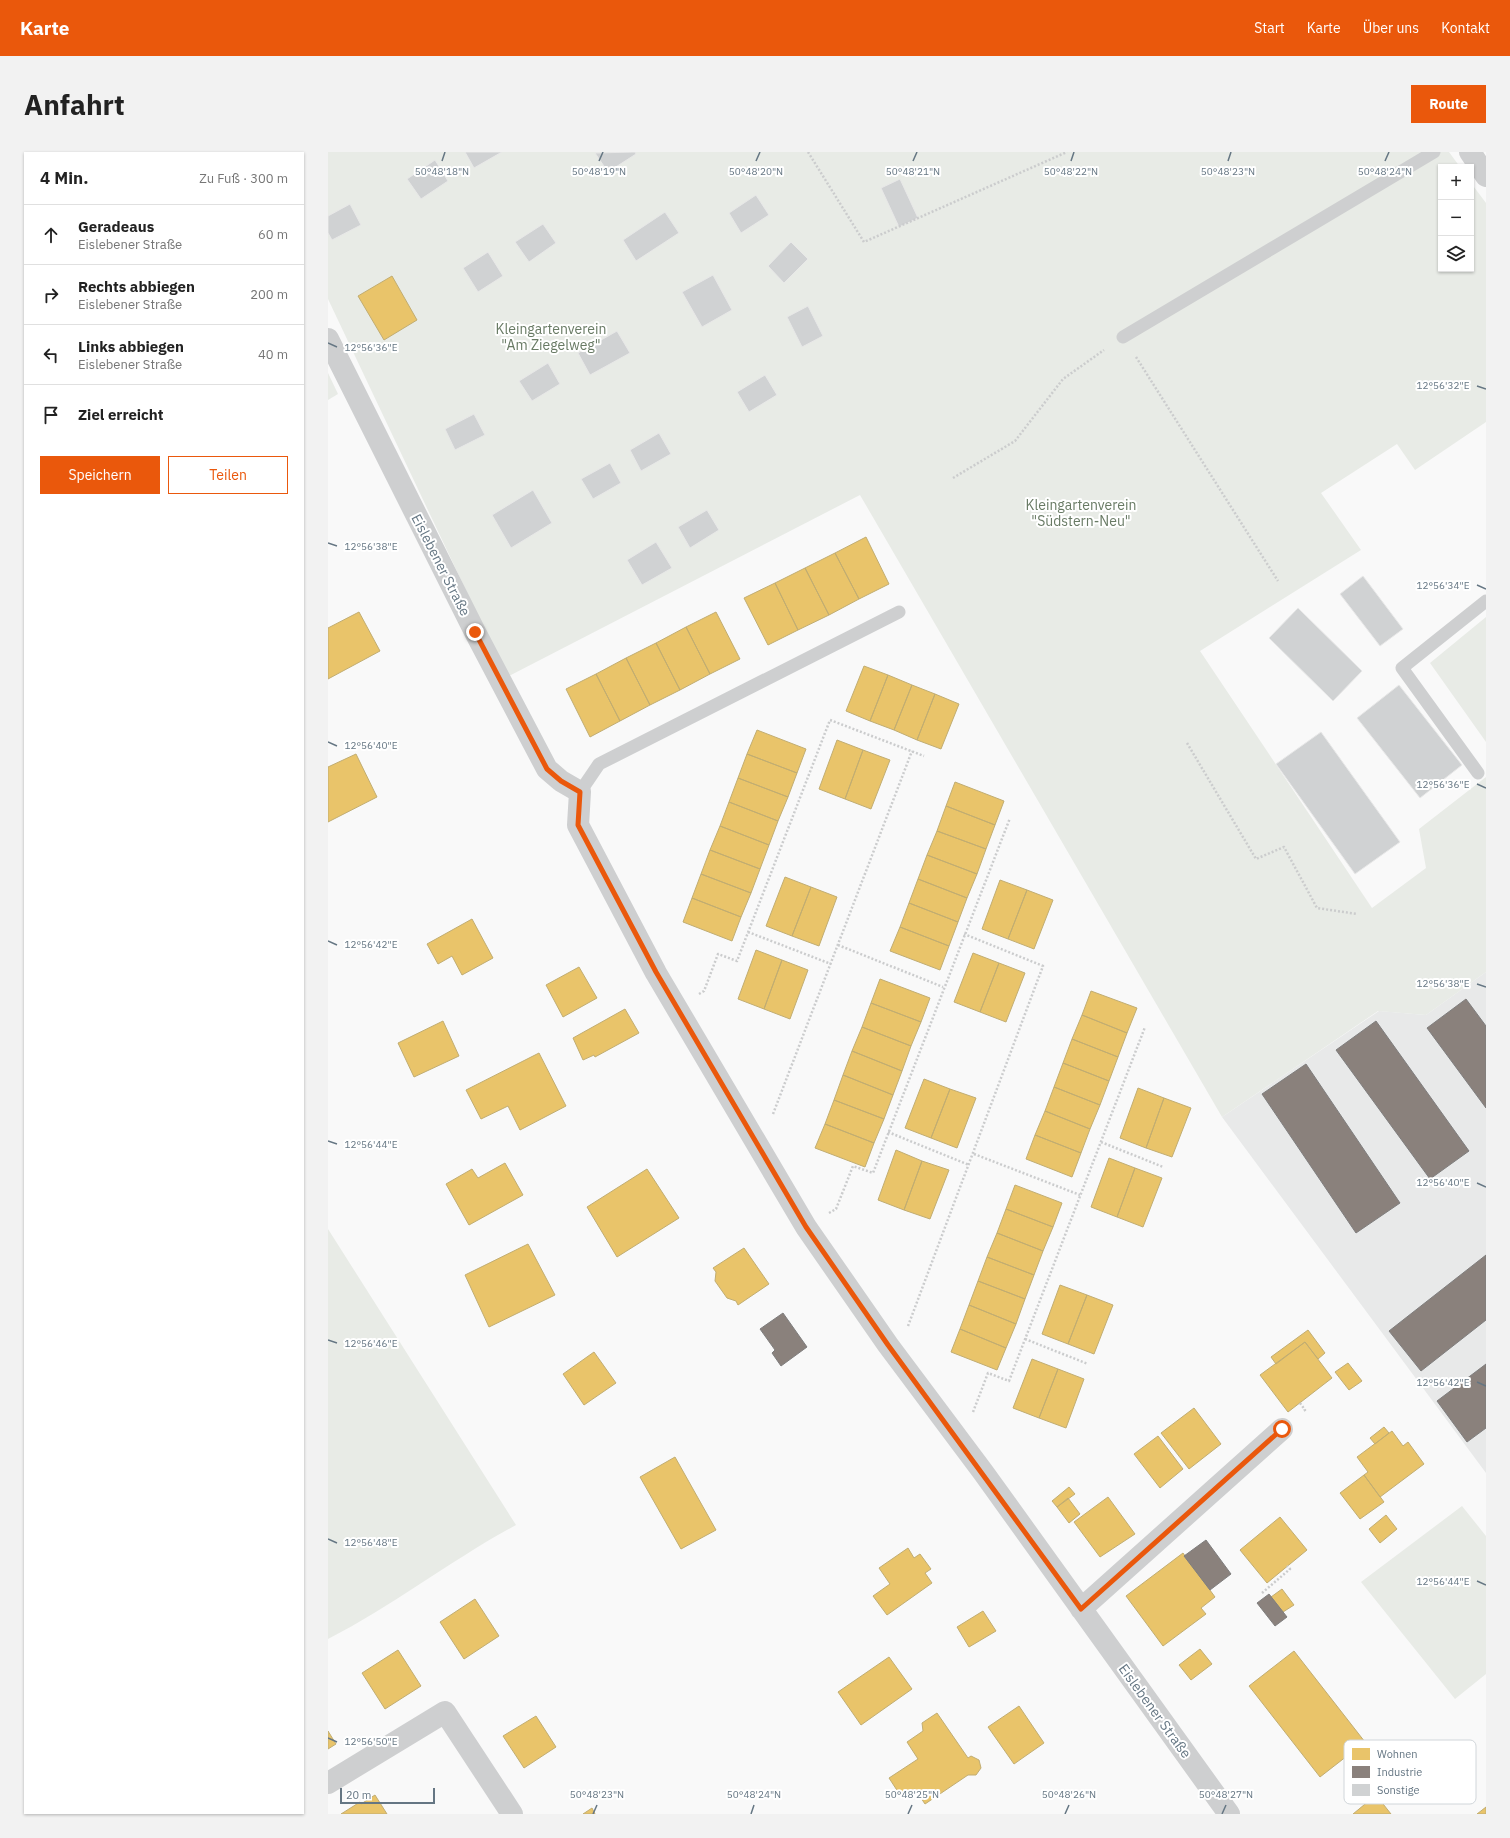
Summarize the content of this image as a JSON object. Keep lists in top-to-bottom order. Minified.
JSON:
{"streets":{"street":["Eislebener Straße"]},"parks":["Kleingartenverein \"Am Ziegelweg\"","Kleingartenverein \"Südstern-Neu\""],"legend":["Wohnen","Industrie","Sonstige"],"scale_bar":"20 m","page":{"header":"Karte","nav":["Start","Karte","Über uns","Kontakt"],"buttons":["Route",["Speichern","Teilen"]],"title":"Anfahrt","heading":["4 Min.","Zu Fuß · 300 m"],"map_buttons":["+","−"],"list":[["Geradeaus","Eislebener Straße","60 m"],["Rechts abbiegen","Eislebener Straße","200 m"],["Links abbiegen","Eislebener Straße","40 m"],"Ziel erreicht"],"scale":"20 m"},"coordinates":["50°48'19\"N","50°48'18\"N","50°48'20\"N","50°48'21\"N","50°48'22\"N","50°48'23\"N","50°48'24\"N","12°56'36\"E","12°56'32\"E","12°56'38\"E","12°56'34\"E","12°56'40\"E","12°56'42\"E","12°56'44\"E","12°56'46\"E","12°56'48\"E","12°56'50\"E","50°48'25\"N","50°48'26\"N","50°48'27\"N"]}
